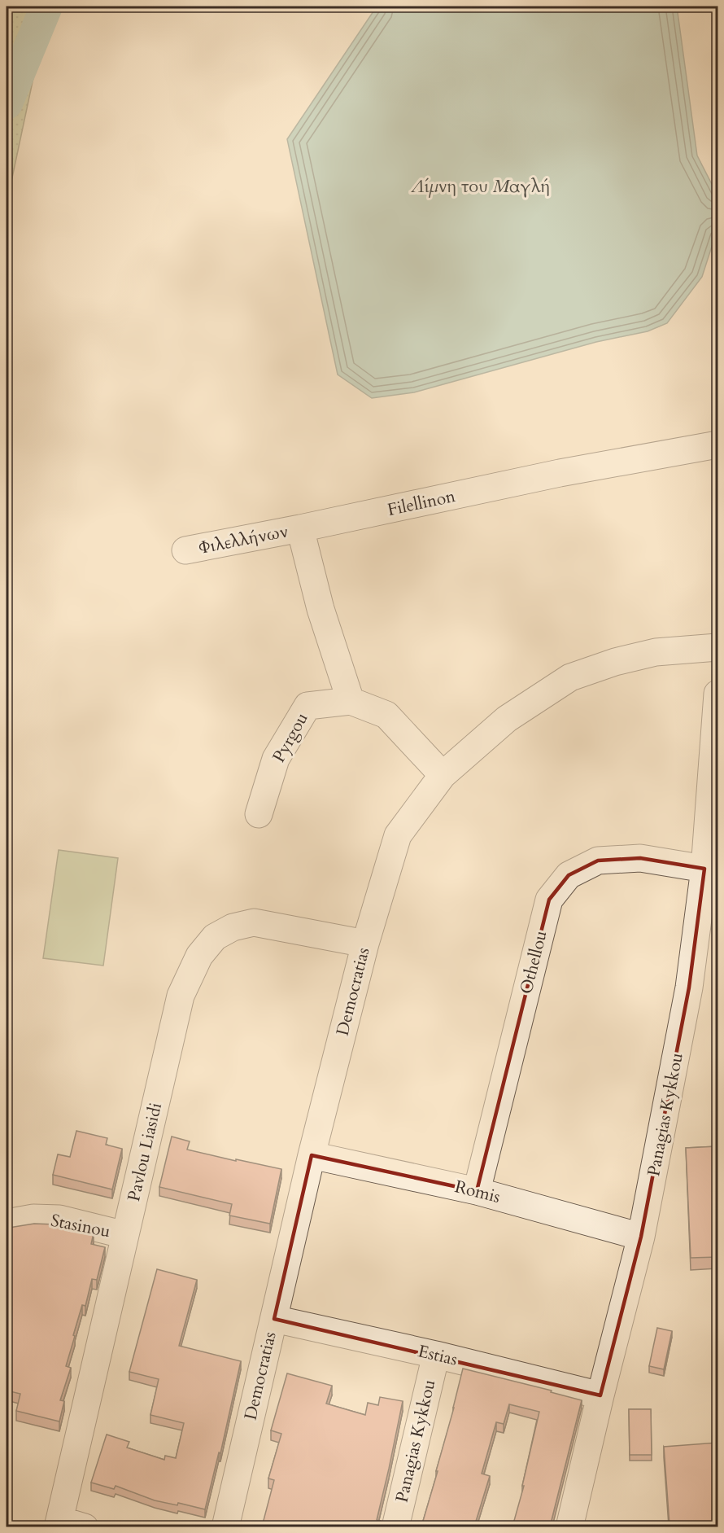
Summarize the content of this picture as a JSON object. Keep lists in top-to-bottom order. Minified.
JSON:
{"streets":{"street":["Filellinon","Φιλελλήνων","Pyrgou","Othellou","Democratias","Panagias Kykkou","Pavlou Liasidi","Romis","Stasinou","Estias"]},"crossings":[["Filellinon","Φιλελλήνων"],["Pyrgou","Democratias"],["Othellou","Panagias Kykkou"],["Othellou","Romis"],["Democratias","Pavlou Liasidi"],["Democratias","Romis"],["Democratias","Estias"],["Panagias Kykkou","Romis"],["Panagias Kykkou","Estias"],["Pavlou Liasidi","Stasinou"]],"water":["Λίμνη του Μαγλή"]}
